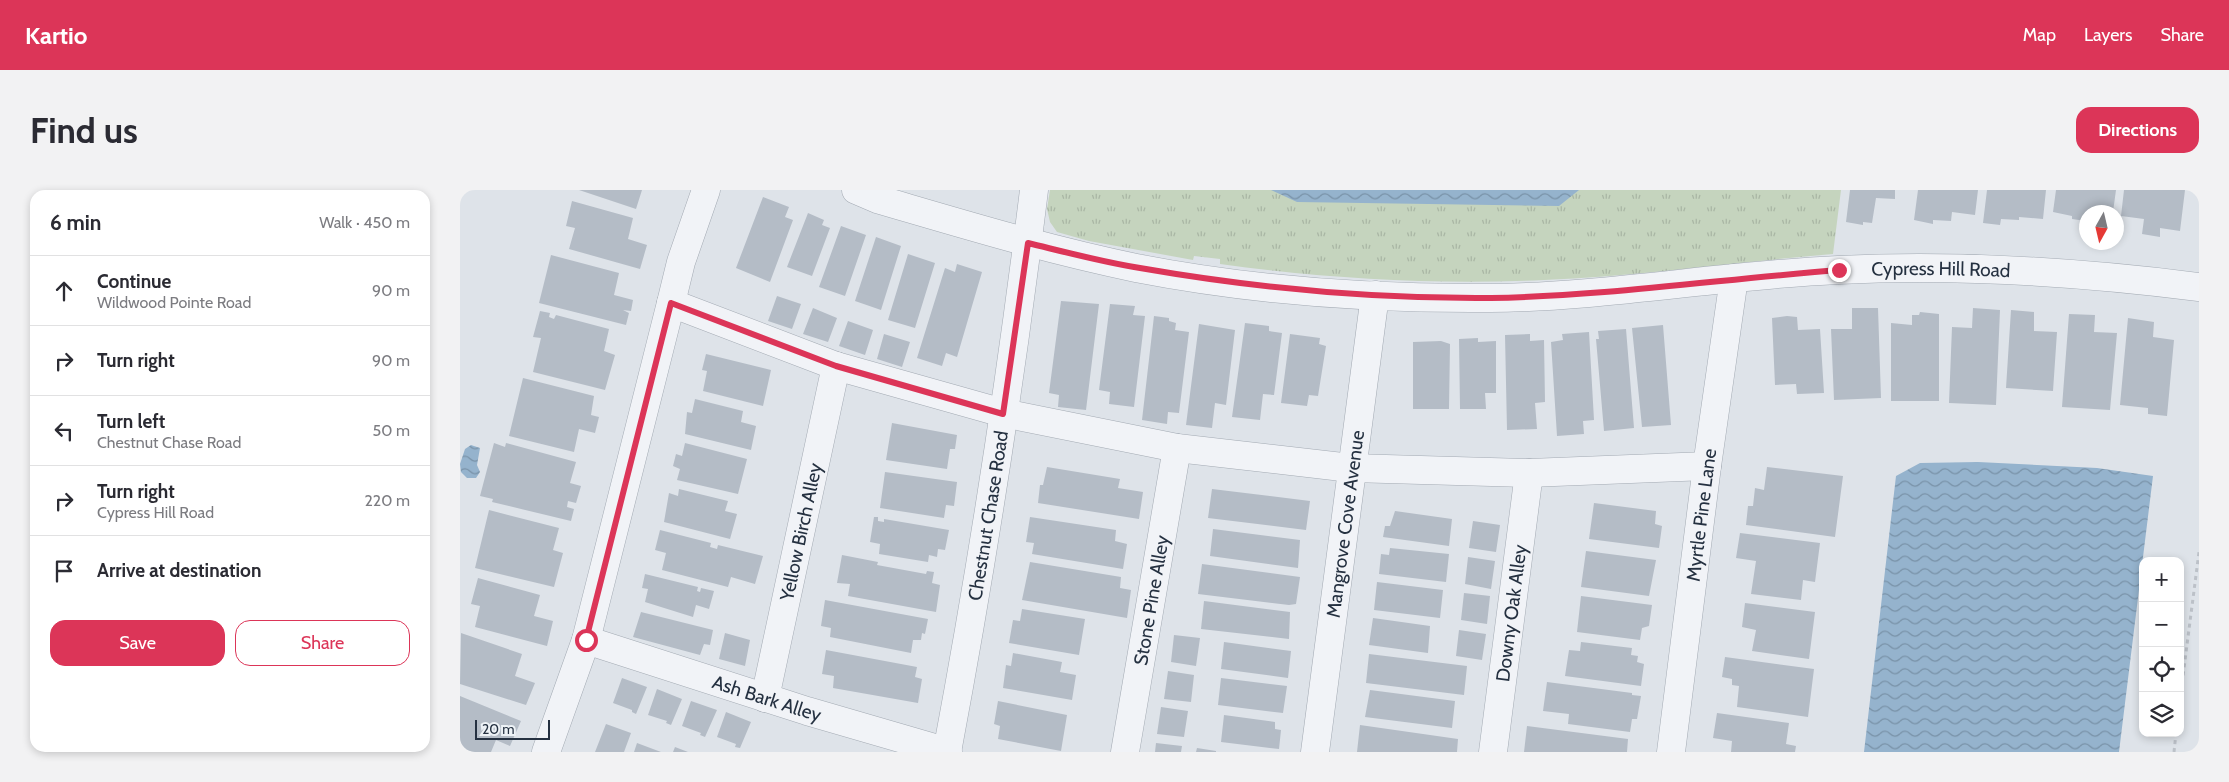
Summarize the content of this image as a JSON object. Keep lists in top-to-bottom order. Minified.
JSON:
{"streets":{"street":["Cypress Hill Road","Myrtle Pine Lane","Chestnut Chase Road","Mangrove Cove Avenue","Yellow Birch Alley","Stone Pine Alley","Downy Oak Alley","Ash Bark Alley"]},"crossings":[["Cypress Hill Road","Myrtle Pine Lane"],["Cypress Hill Road","Chestnut Chase Road"],["Cypress Hill Road","Mangrove Cove Avenue"],["Chestnut Chase Road","Ash Bark Alley"],["Yellow Birch Alley","Ash Bark Alley"]],"scale_bar":"20 m","north":"bottom","page":{"header":"Kartio","nav":["Map","Layers","Share"],"buttons":["Directions",["Save","Share"]],"title":"Find us","heading":["6 min","Walk · 450 m"],"list":[["Continue","Wildwood Pointe Road","90 m"],["Turn right","90 m"],["Turn left","Chestnut Chase Road","50 m"],["Turn right","Cypress Hill Road","220 m"],"Arrive at destination"],"map_buttons":["+","−"],"scale":"20 m"}}
